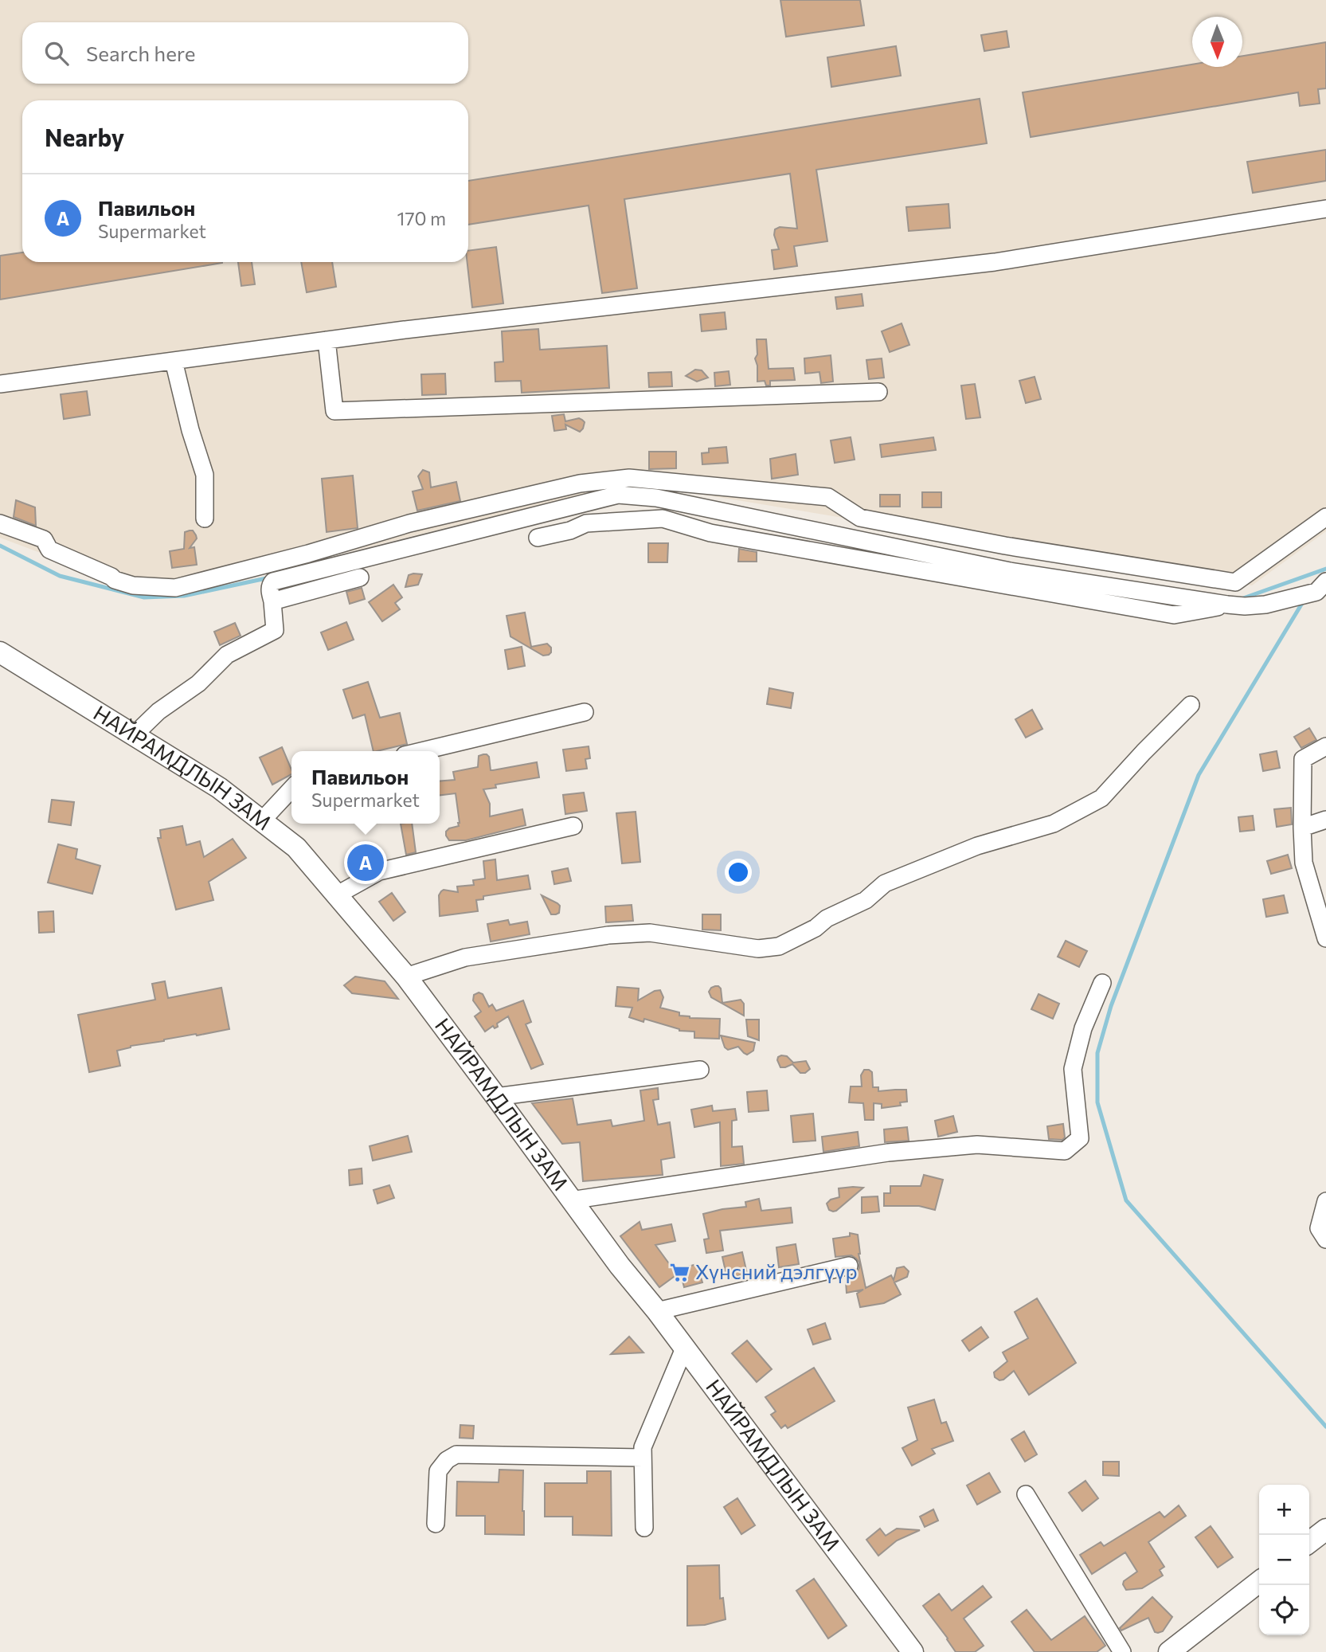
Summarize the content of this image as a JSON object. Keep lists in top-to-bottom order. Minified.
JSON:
{"streets":{"main road":["НАЙРАМДЛЫН ЗАМ"]},"places":{"supermarket":["Хүнсний дэлгүүр"]},"north":"bottom","page":{"search":"Search here","heading":"Nearby","list":[{"mark":"A","name":"Павильон","note":"Supermarket","value":"170 m"}],"popup":["Павильон","Supermarket"],"pins":"A","map_buttons":["+","−"]}}
